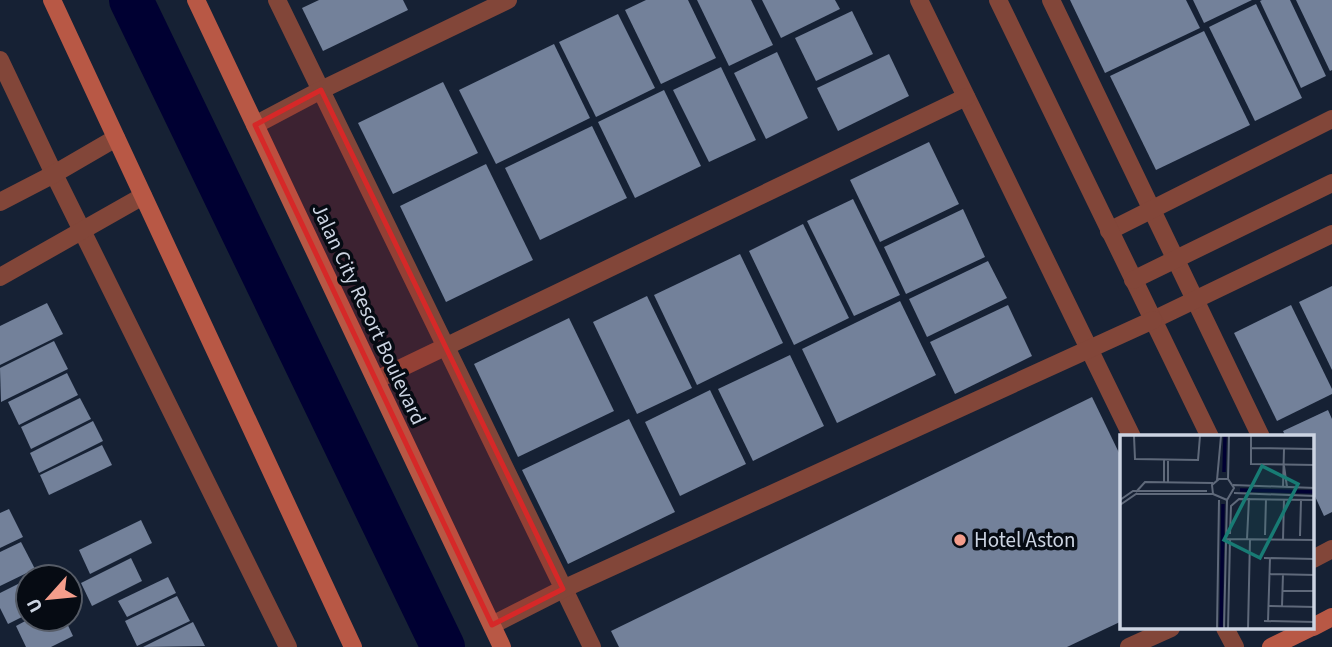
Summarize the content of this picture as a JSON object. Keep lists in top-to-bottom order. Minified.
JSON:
{"streets":{"street":["Jalan City Resort Boulevard"]},"places":["Hotel Aston"],"north":"bottom left"}
